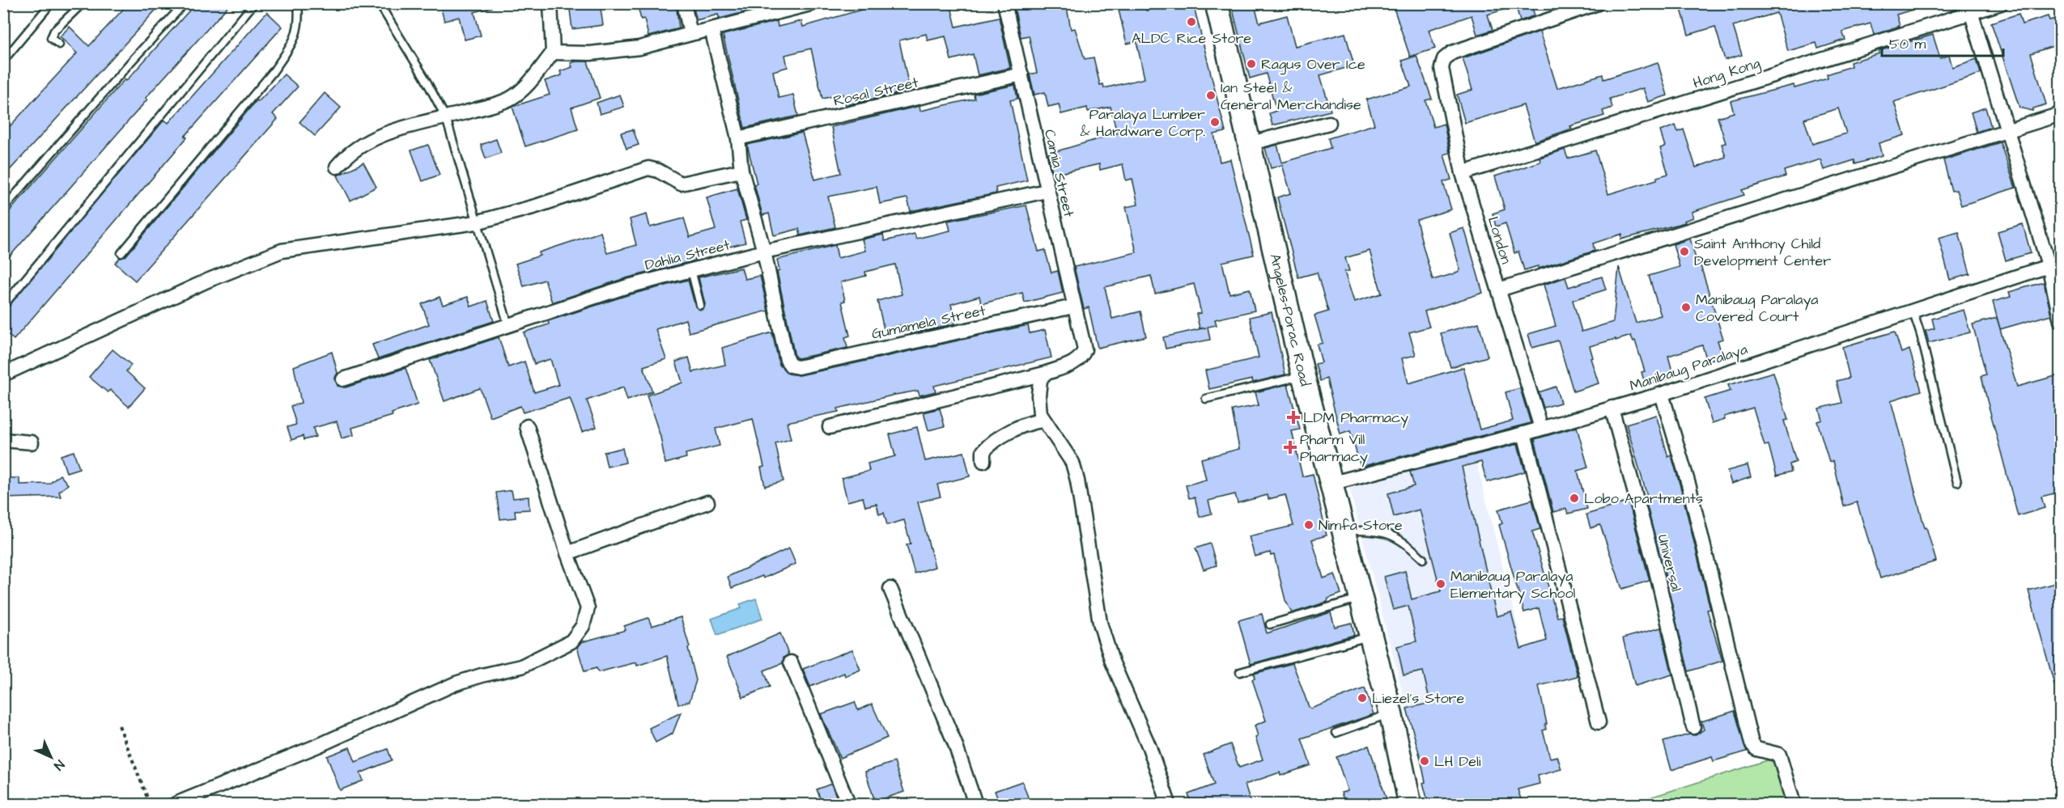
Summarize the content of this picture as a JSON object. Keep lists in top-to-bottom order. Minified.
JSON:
{"streets":{"main road":["Angeles-Porac Road"],"street":["Hong Kong","Rosal Street","Camia Street","London","Dahlia Street","Gumamela Street","Manibaug Paralaya","Universal"]},"crossings":[["Hong Kong","London"],["Rosal Street","Camia Street"],["Camia Street","Dahlia Street"],["Camia Street","Gumamela Street"],["London","Manibaug Paralaya"],["Dahlia Street","Gumamela Street"],["Angeles-Porac Road","Manibaug Paralaya"],["Manibaug Paralaya","Universal"]],"places":{"other":["ALDC Rice Store","Ragus Over Ice","Ian Steel & General Merchandise","Paralaya Lumber & Hardware Corp.","Saint Anthony Child Development Center","Manibaug Paralaya Covered Court","Lobo Apartments","Nimfa Store","Manibaug Paralaya Elementary School","Liezel's Store","LH Deli"],"health":["LDM Pharmacy","Pharm Vill Pharmacy"]},"scale_bar":"50 m","north":"bottom right"}
